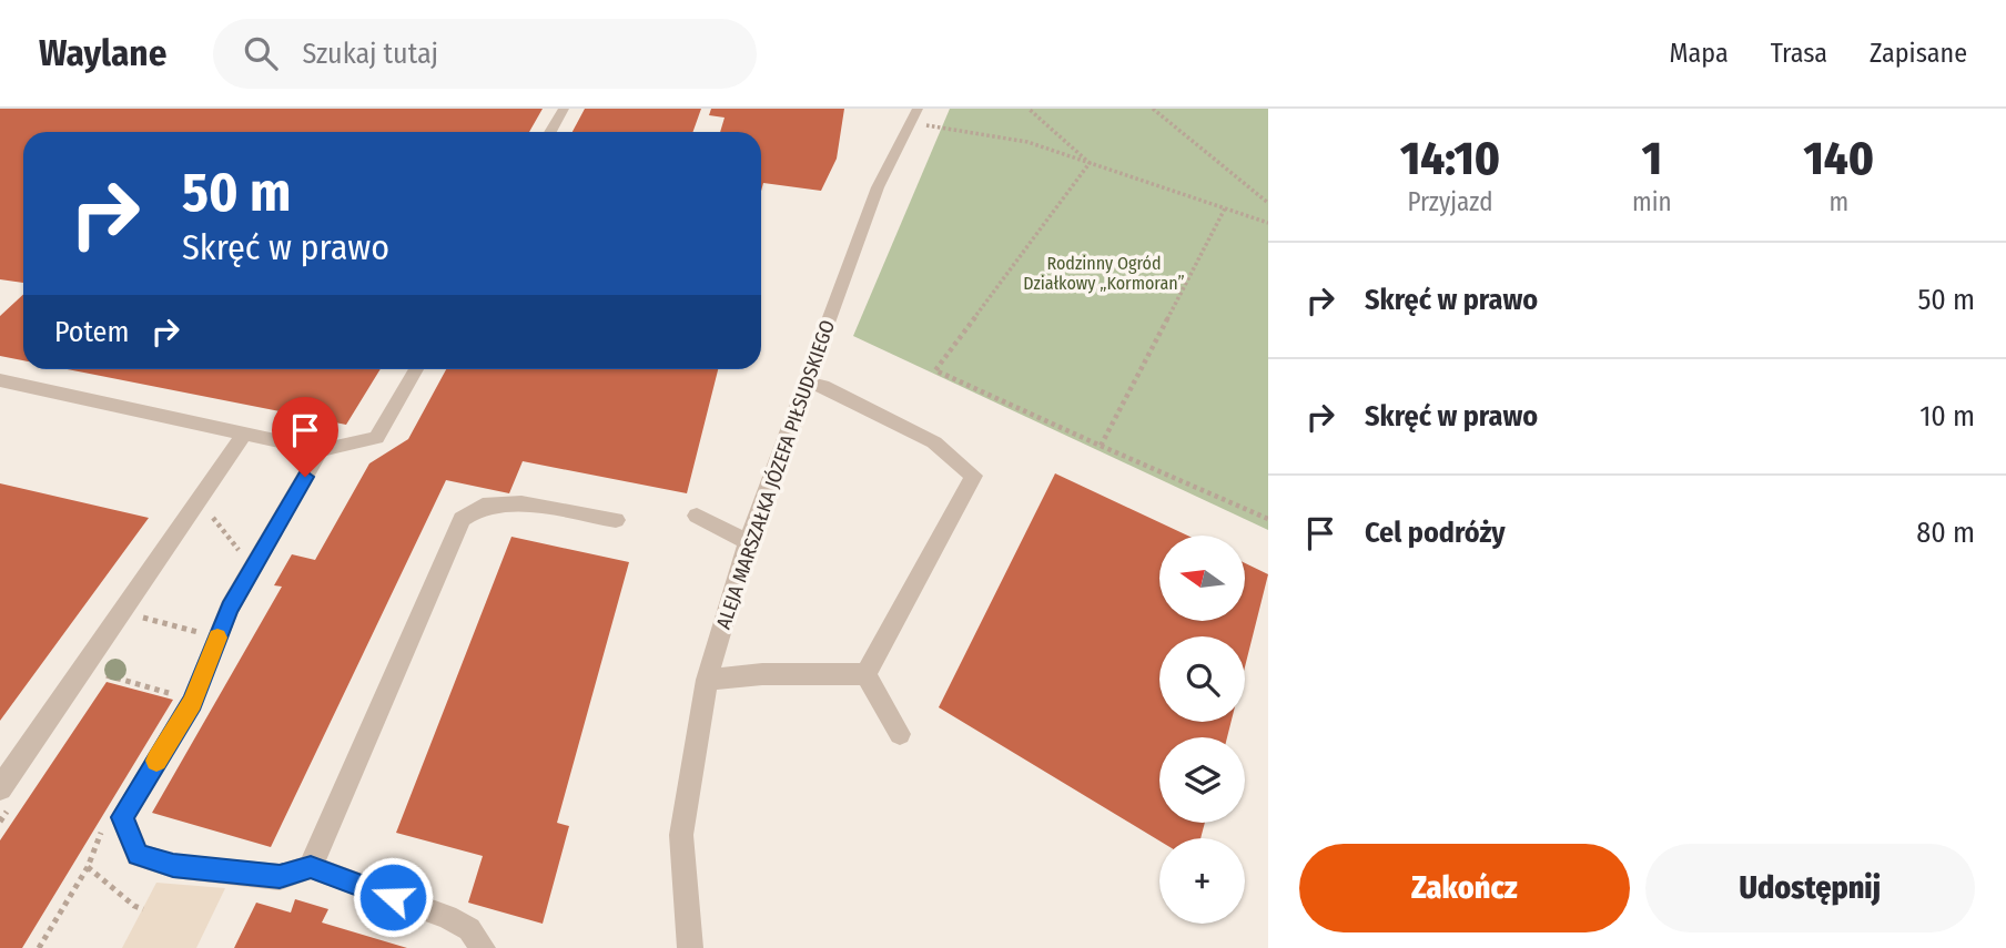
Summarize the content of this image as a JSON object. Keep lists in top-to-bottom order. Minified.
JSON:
{"streets":{"street":["ALEJA MARSZAŁKA JÓZEFA PIŁSUDSKIEGO"]},"parks":["Rodzinny Ogród Działkowy „Kormoran”"],"north":"left","page":{"header":"Waylane","search":"Szukaj tutaj","nav":["Mapa","Trasa","Zapisane"],"eta":["14:10","Przyjazd","1","min","140","m"],"turn":["50 m","Skręć w prawo"],"list":[{"name":"Skręć w prawo","value":"50 m"},{"name":"Skręć w prawo","value":"10 m"},{"name":"Cel podróży","value":"80 m"}],"then":"Potem","map_buttons":"+","buttons":["Zakończ","Udostępnij"]}}
